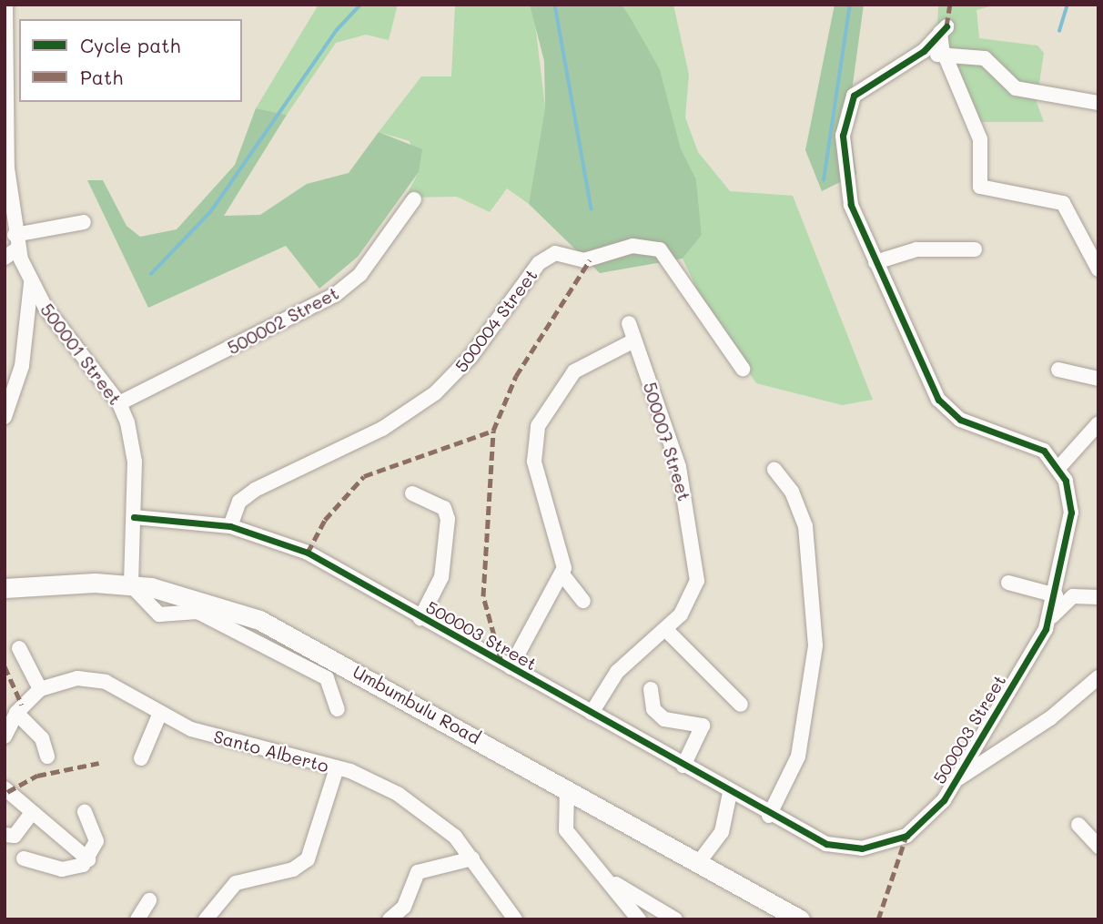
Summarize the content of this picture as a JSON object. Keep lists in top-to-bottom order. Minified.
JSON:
{"streets":{"main road":["Umbumbulu Road"],"street":["500002 Street","500004 Street","500001 Street","500007 Street","500003 Street","Santo Alberto"]},"crossings":[["500002 Street","500001 Street"],["500004 Street","500003 Street"],["500001 Street","500003 Street"],["500001 Street","Umbumbulu Road"],["500007 Street","500003 Street"]],"legend":["Cycle path","Path"]}
